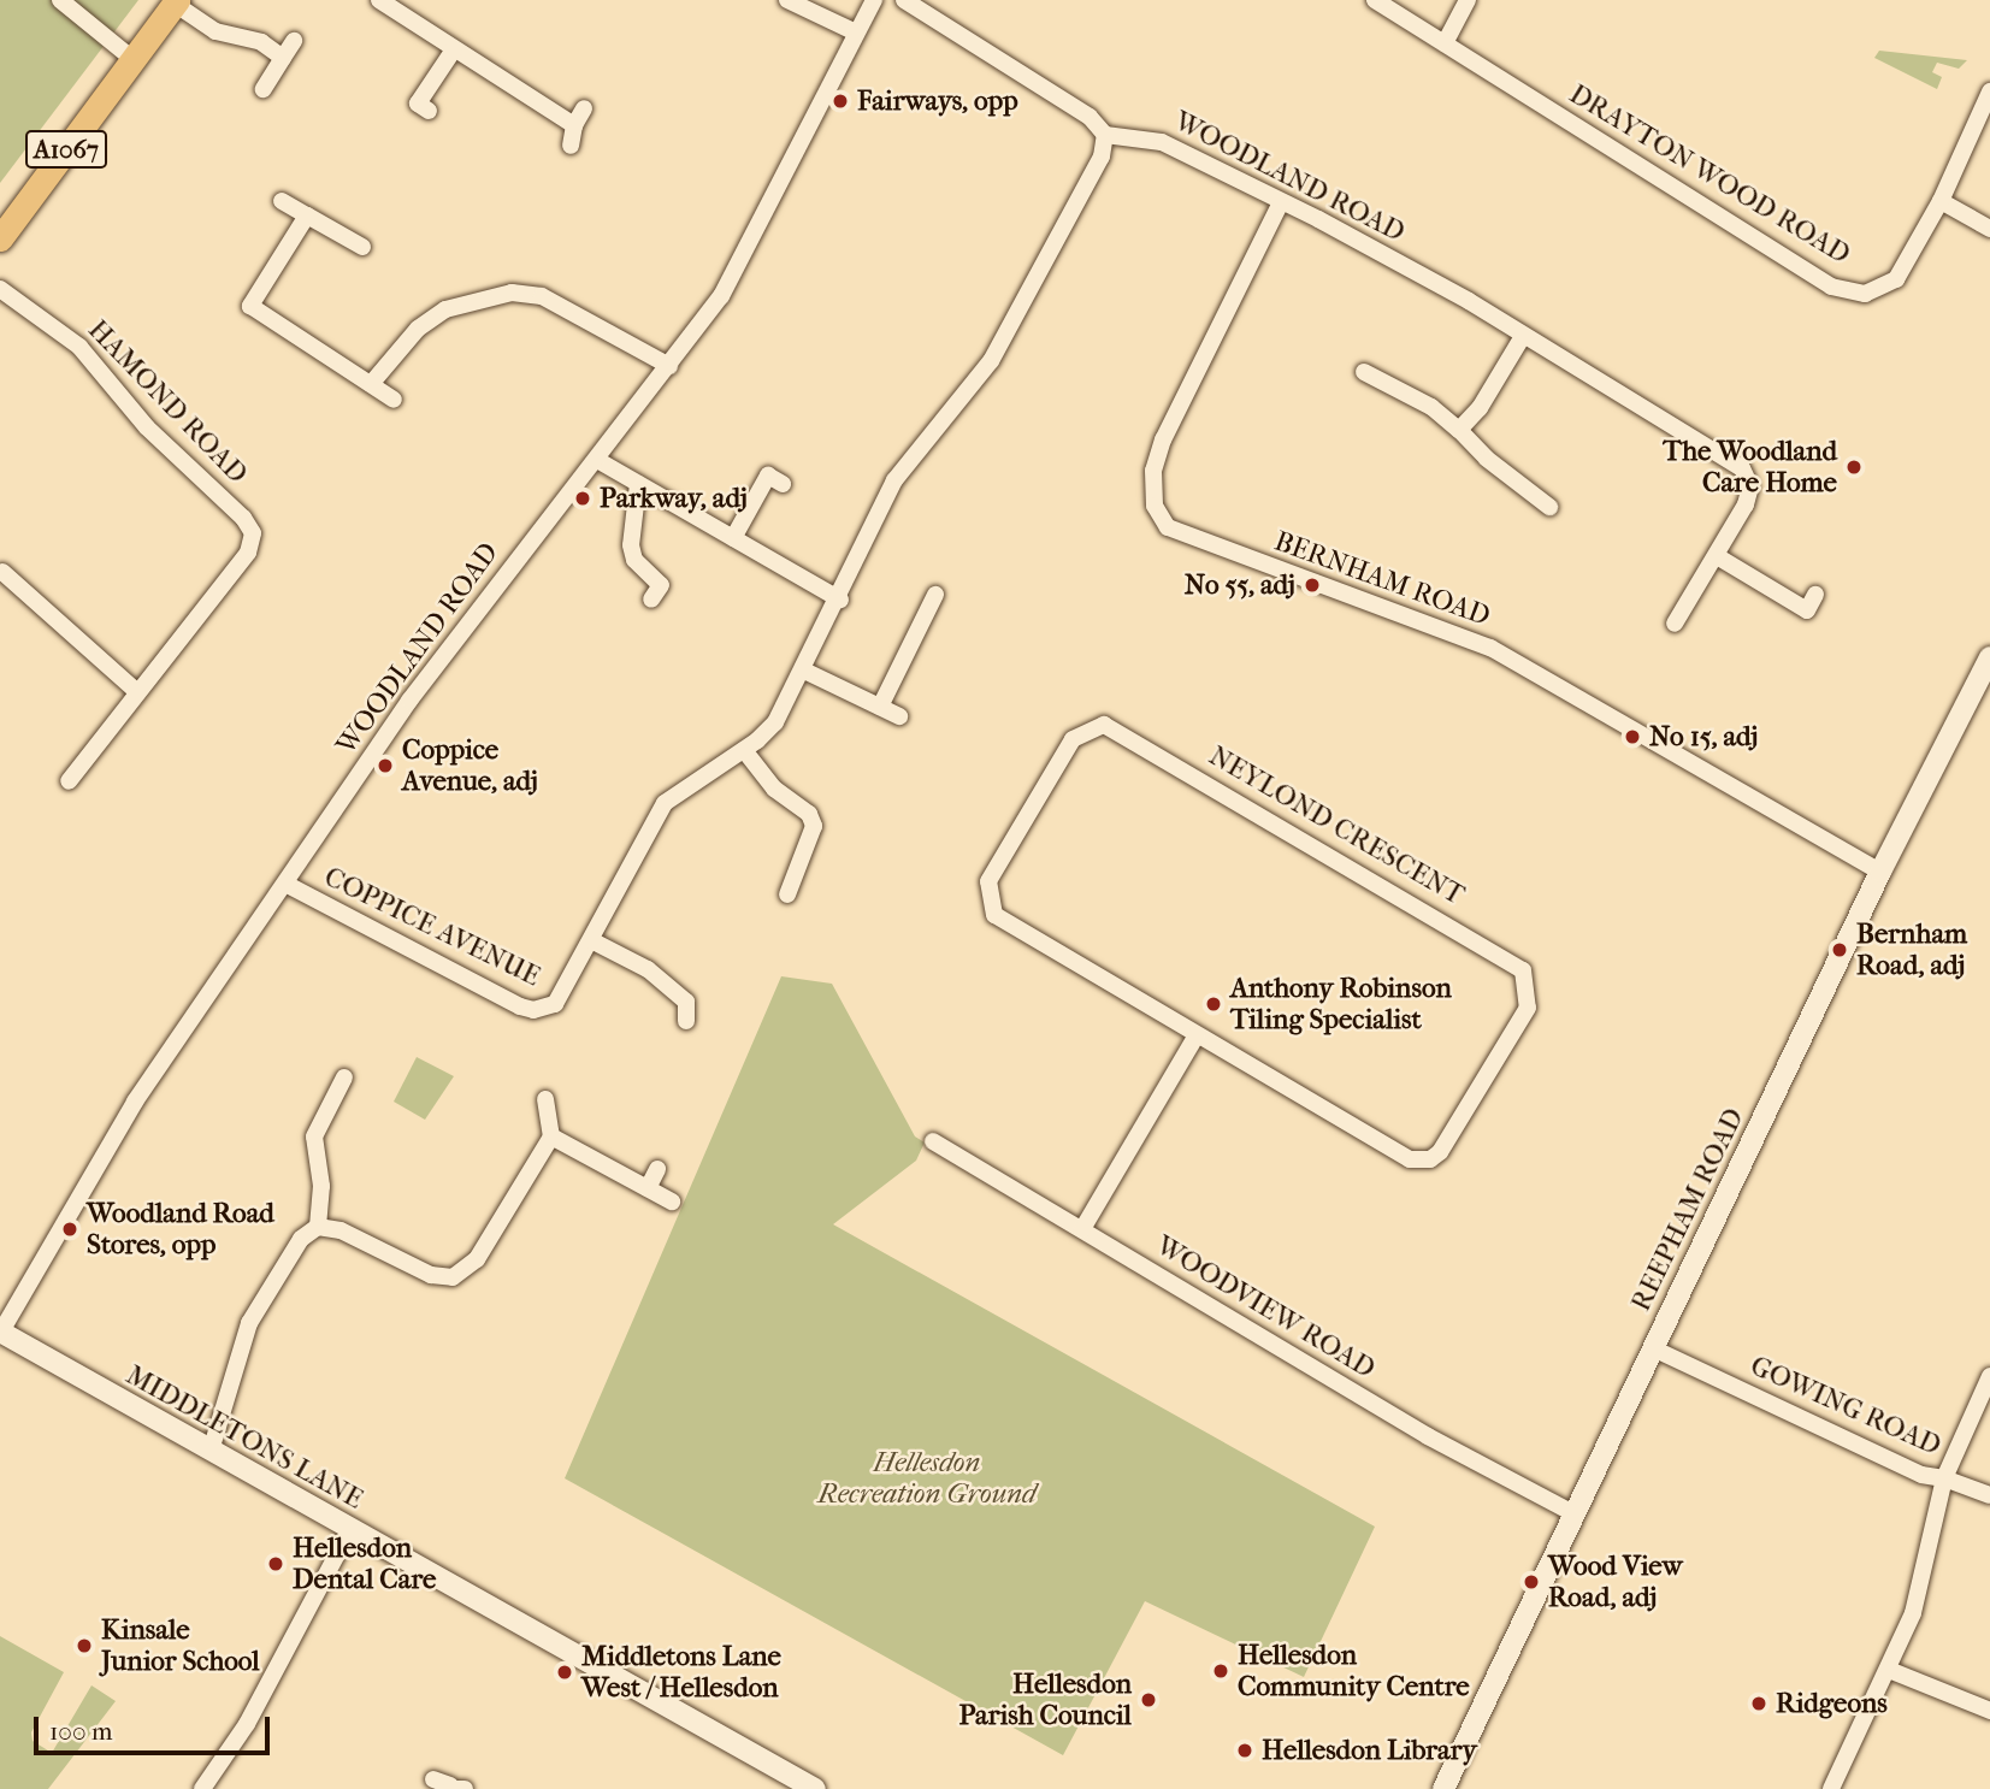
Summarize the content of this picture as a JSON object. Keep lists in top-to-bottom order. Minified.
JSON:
{"streets":{"main road":["A1067"],"street":["DRAYTON WOOD ROAD","WOODLAND ROAD","HAMOND ROAD","BERNHAM ROAD","NEYLOND CRESCENT","COPPICE AVENUE","REEPHAM ROAD","WOODVIEW ROAD","GOWING ROAD","MIDDLETONS LANE"]},"crossings":[["WOODLAND ROAD","BERNHAM ROAD"],["WOODLAND ROAD","COPPICE AVENUE"],["WOODLAND ROAD","MIDDLETONS LANE"],["BERNHAM ROAD","REEPHAM ROAD"],["REEPHAM ROAD","WOODVIEW ROAD"],["REEPHAM ROAD","GOWING ROAD"]],"parks":["Hellesdon Recreation Ground"],"places":["Fairways, opp","The Woodland Care Home","Parkway, adj","No 55, adj","No 15, adj","Coppice Avenue, adj","Bernham Road, adj","Anthony Robinson Tiling Specialist","Woodland Road Stores, opp","Hellesdon Dental Care","Wood View Road, adj","Kinsale Junior School","Hellesdon Community Centre","Middletons Lane West / Hellesdon","Hellesdon Parish Council","Ridgeons","Hellesdon Library"],"scale_bar":"100 m"}
